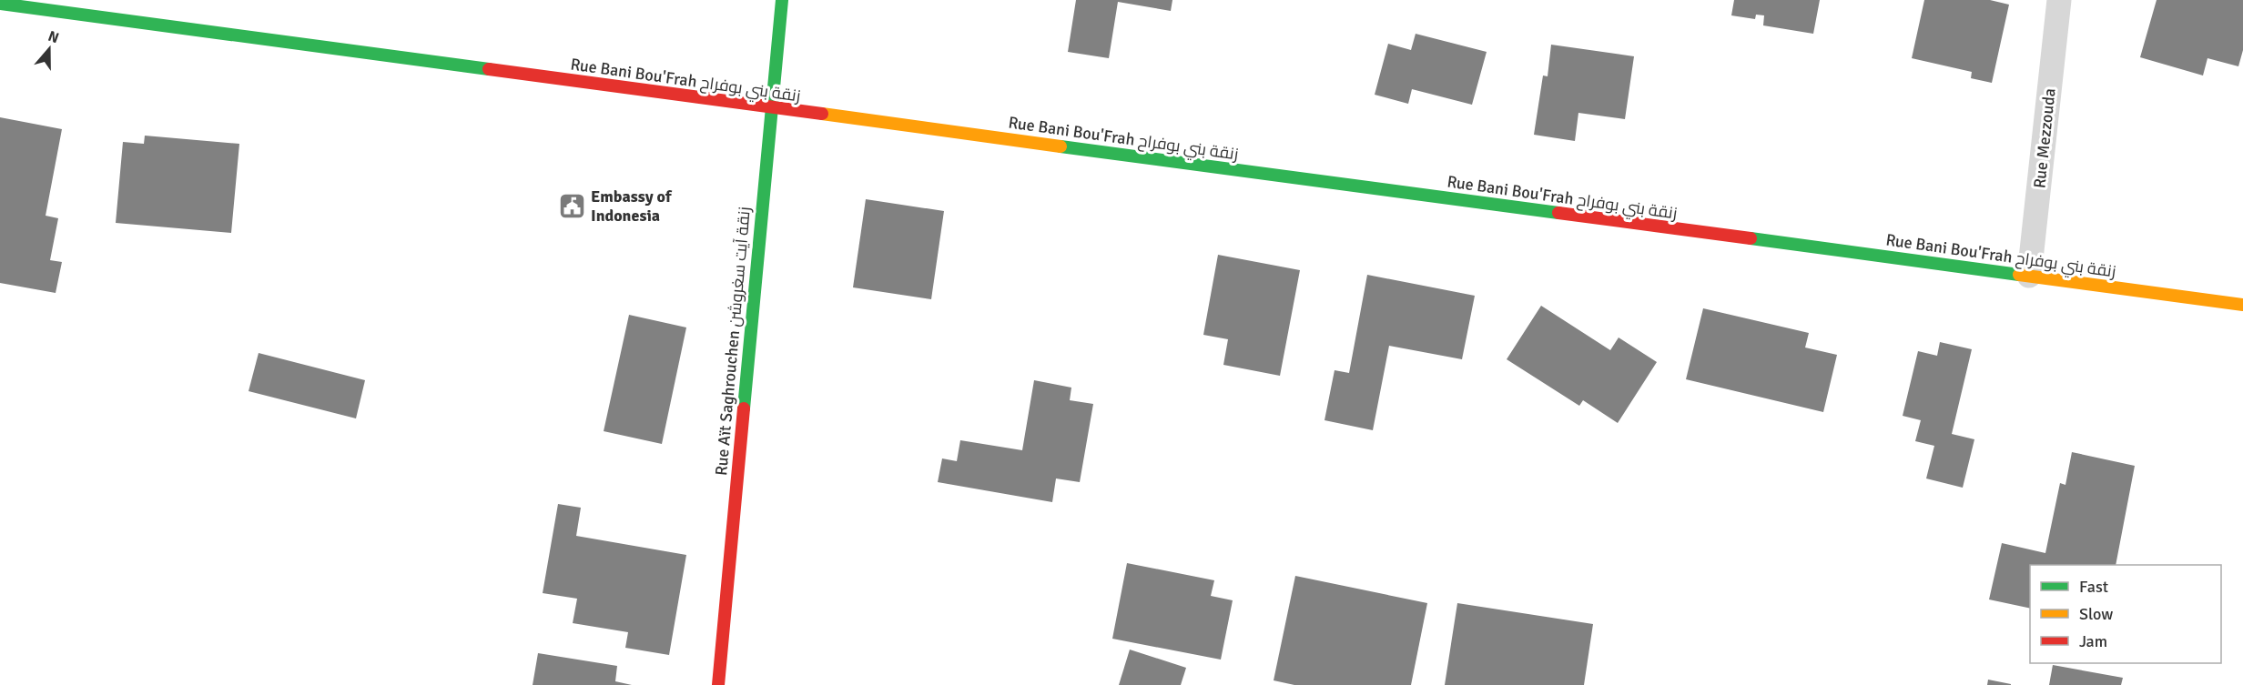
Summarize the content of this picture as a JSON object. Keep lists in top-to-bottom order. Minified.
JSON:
{"streets":{"street":["Rue Bani Bou'Frah زنقة بني بوفراح","Rue Mezzouda","Rue Aït Saghrouchen زنقة آيت سغروشن"]},"crossings":[["Rue Bani Bou'Frah زنقة بني بوفراح","Rue Mezzouda"],["Rue Bani Bou'Frah زنقة بني بوفراح","Rue Aït Saghrouchen زنقة آيت سغروشن"]],"places":{"public building":["Embassy of Indonesia"]},"legend":["Fast","Slow","Jam"],"north":"top"}
